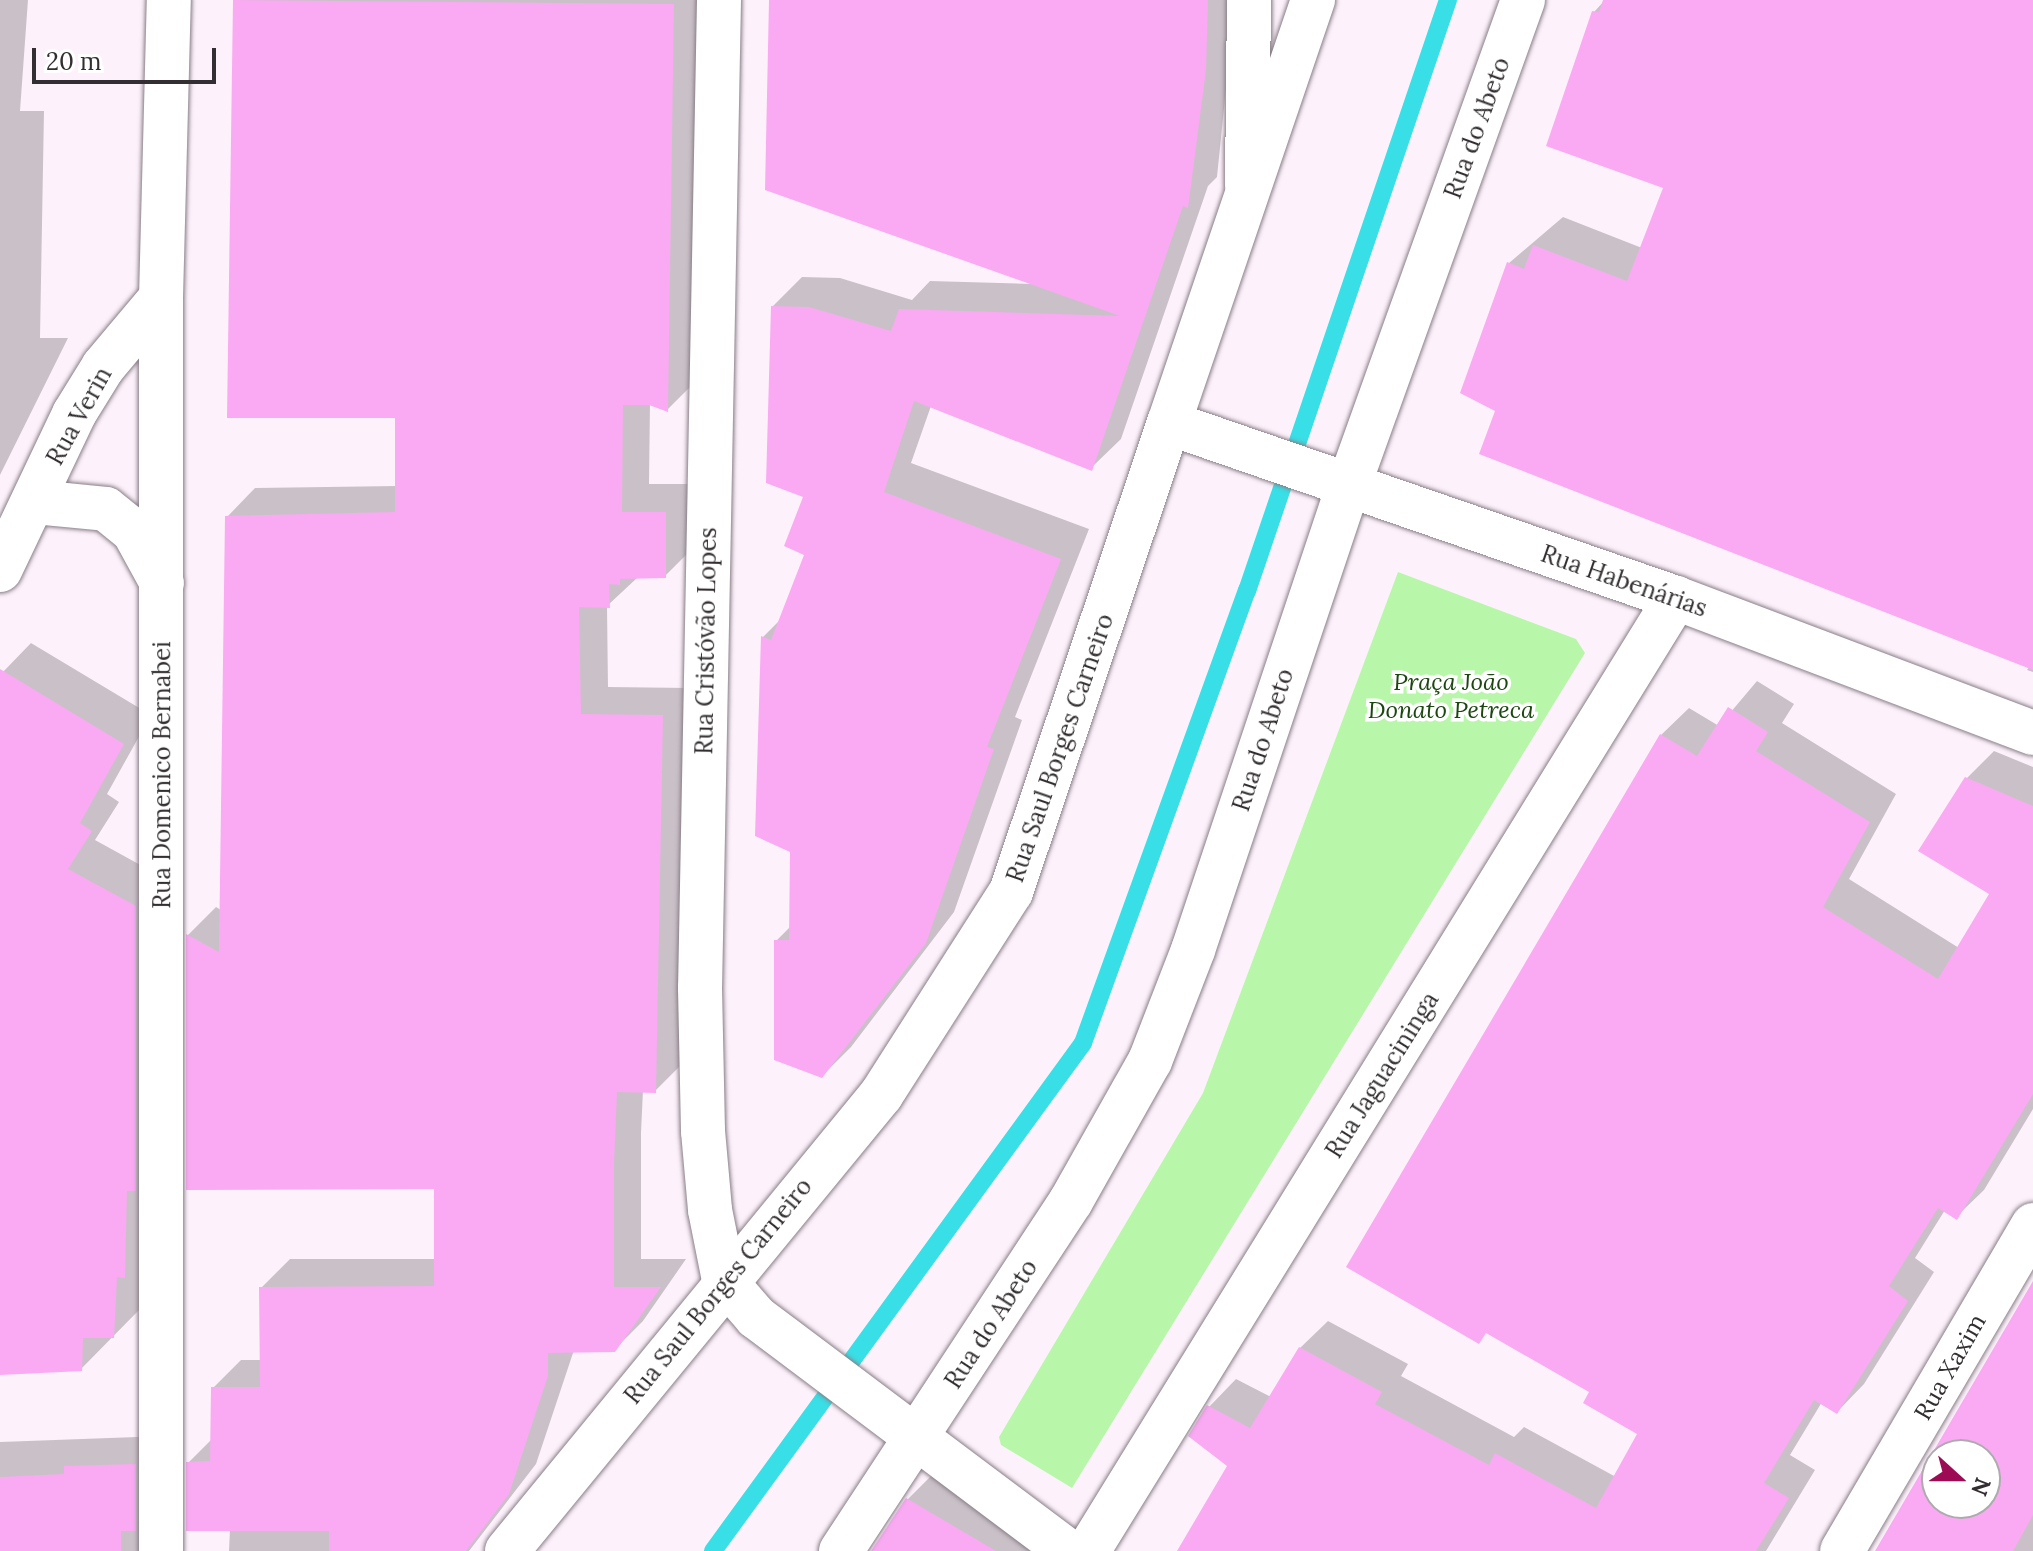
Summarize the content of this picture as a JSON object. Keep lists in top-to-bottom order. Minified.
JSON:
{"streets":{"street":["Rua do Abeto","Rua Verin","Rua Habenárias","Rua Cristóvão Lopes","Rua Saul Borges Carneiro","Rua Domenico Bernabei","Rua Jaguacininga","Rua Xaxim"]},"crossings":[["Rua do Abeto","Rua Habenárias"],["Rua Verin","Rua Domenico Bernabei"],["Rua Habenárias","Rua Saul Borges Carneiro"],["Rua Habenárias","Rua Jaguacininga"],["Rua Cristóvão Lopes","Rua Saul Borges Carneiro"]],"parks":["Praça João Donato Petreca"],"scale_bar":"20 m","north":"right"}
